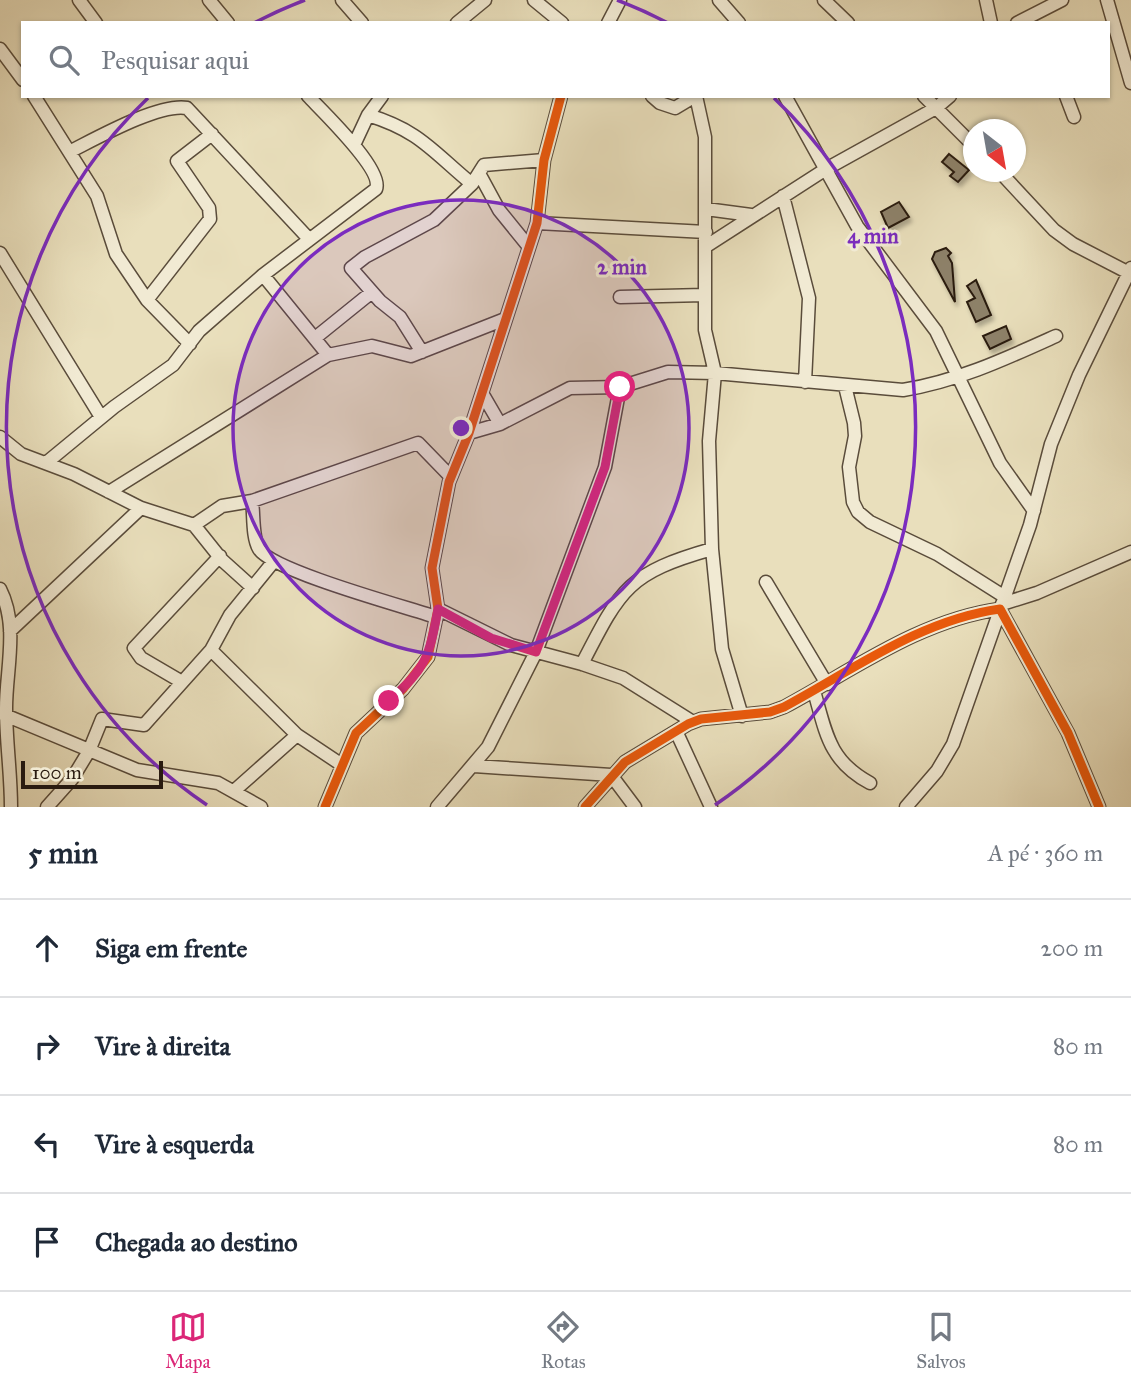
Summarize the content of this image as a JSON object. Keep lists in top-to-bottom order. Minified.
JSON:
{"scale_bar":"100 m","north":"bottom right","page":{"search":"Pesquisar aqui","scale":"100 m","heading":["5 min","A pé · 360 m"],"list":[["Siga em frente","200 m"],["Vire à direita","80 m"],["Vire à esquerda","80 m"],"Chegada ao destino"],"nav":["Mapa","Rotas","Salvos"]},"rings":["4 min","2 min"]}
